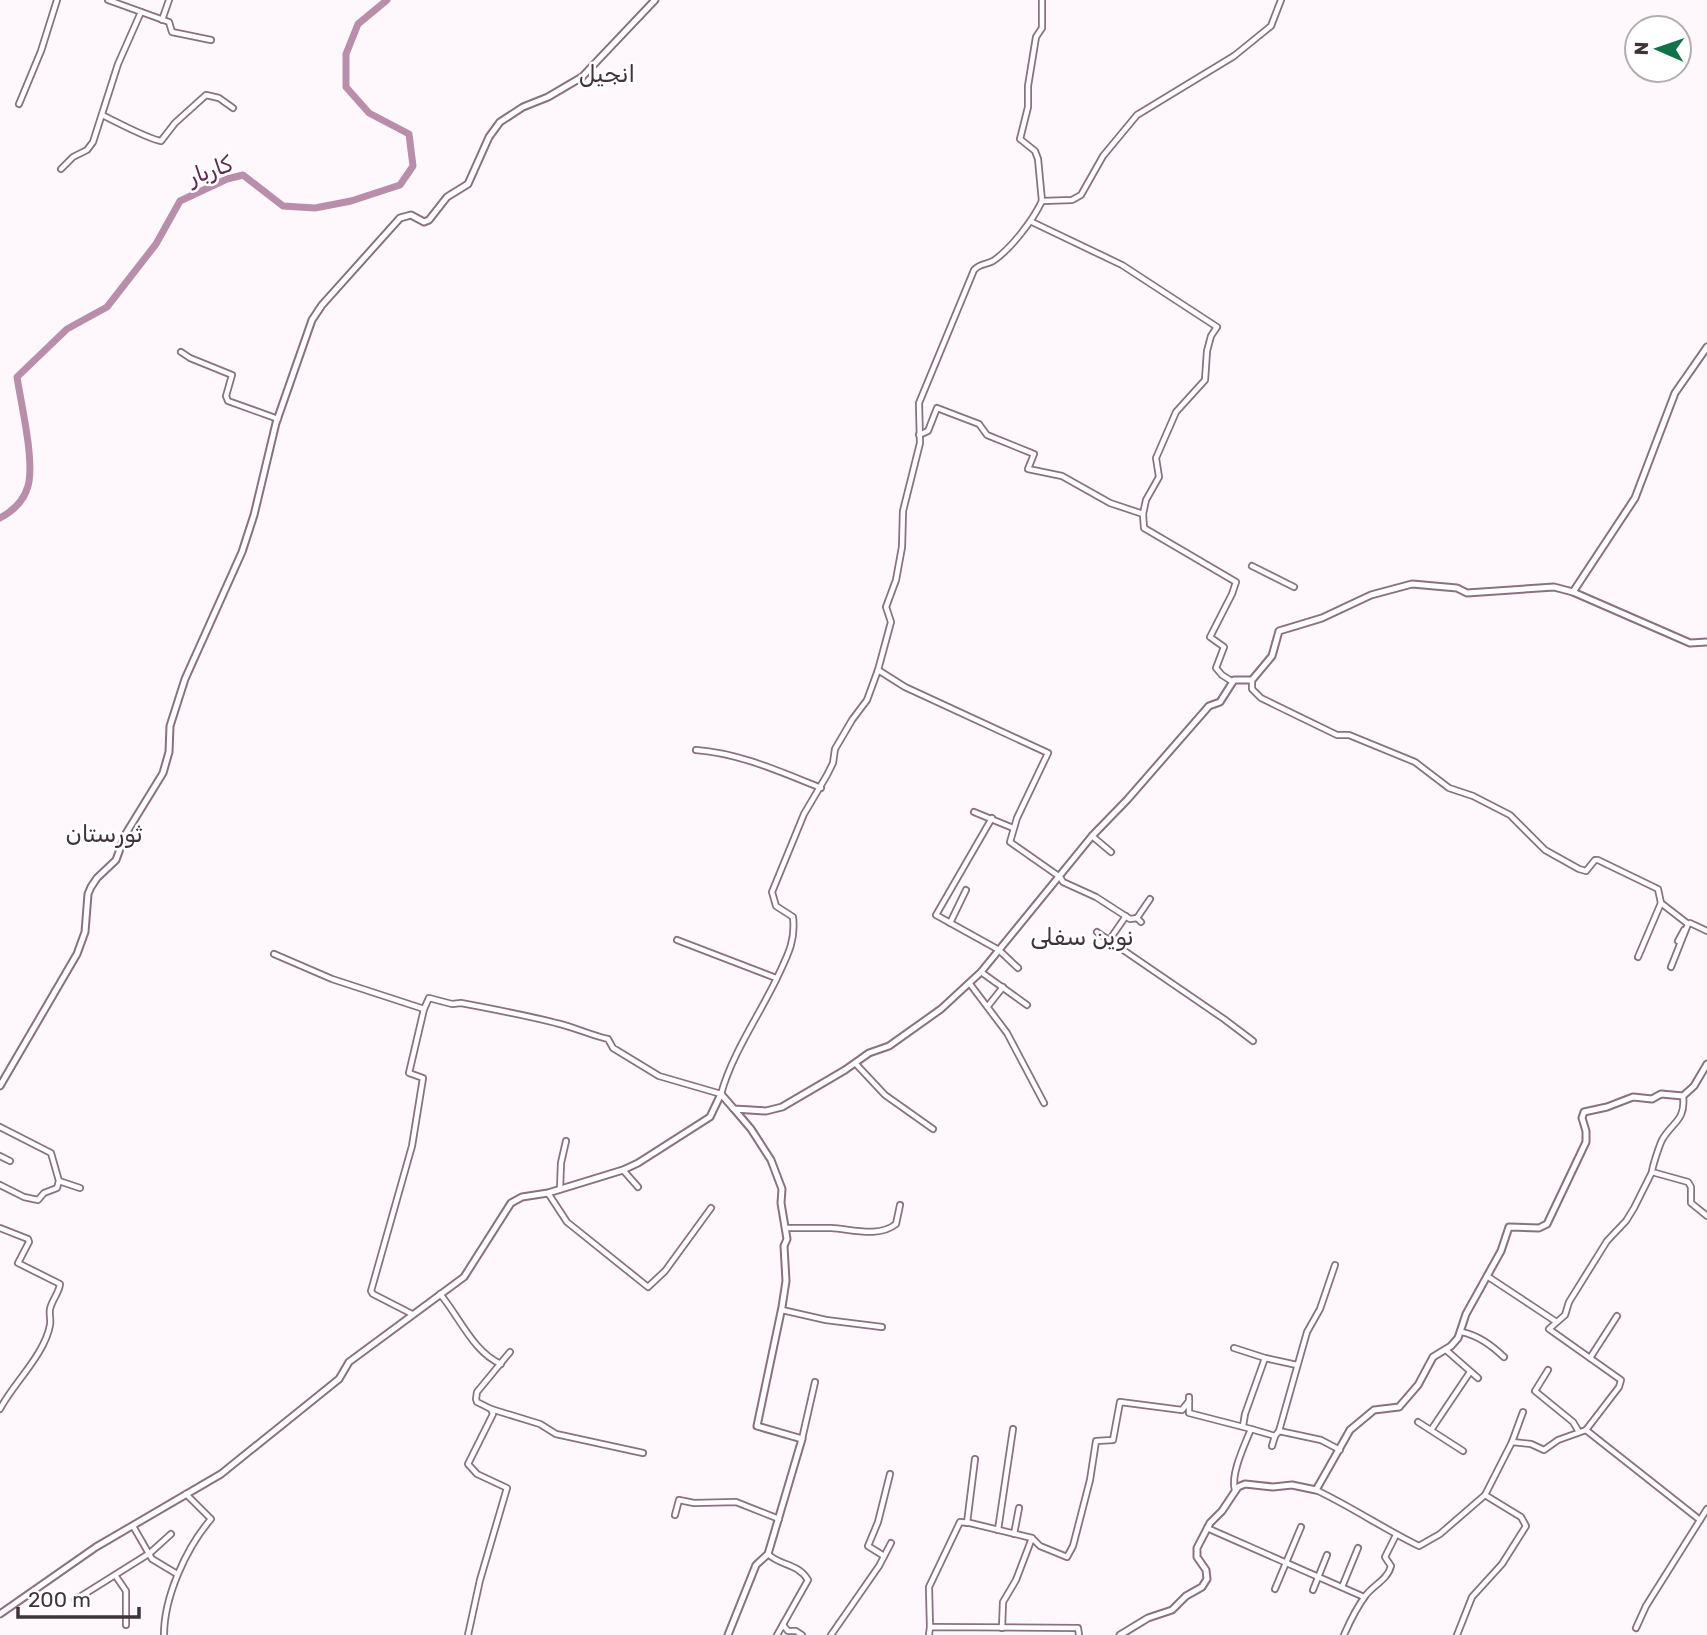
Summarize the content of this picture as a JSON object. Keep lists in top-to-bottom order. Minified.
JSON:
{"districts":["انجيل","ثورستان","نوین سفلى"],"water":["کاربار"],"scale_bar":"200 m","north":"left"}
